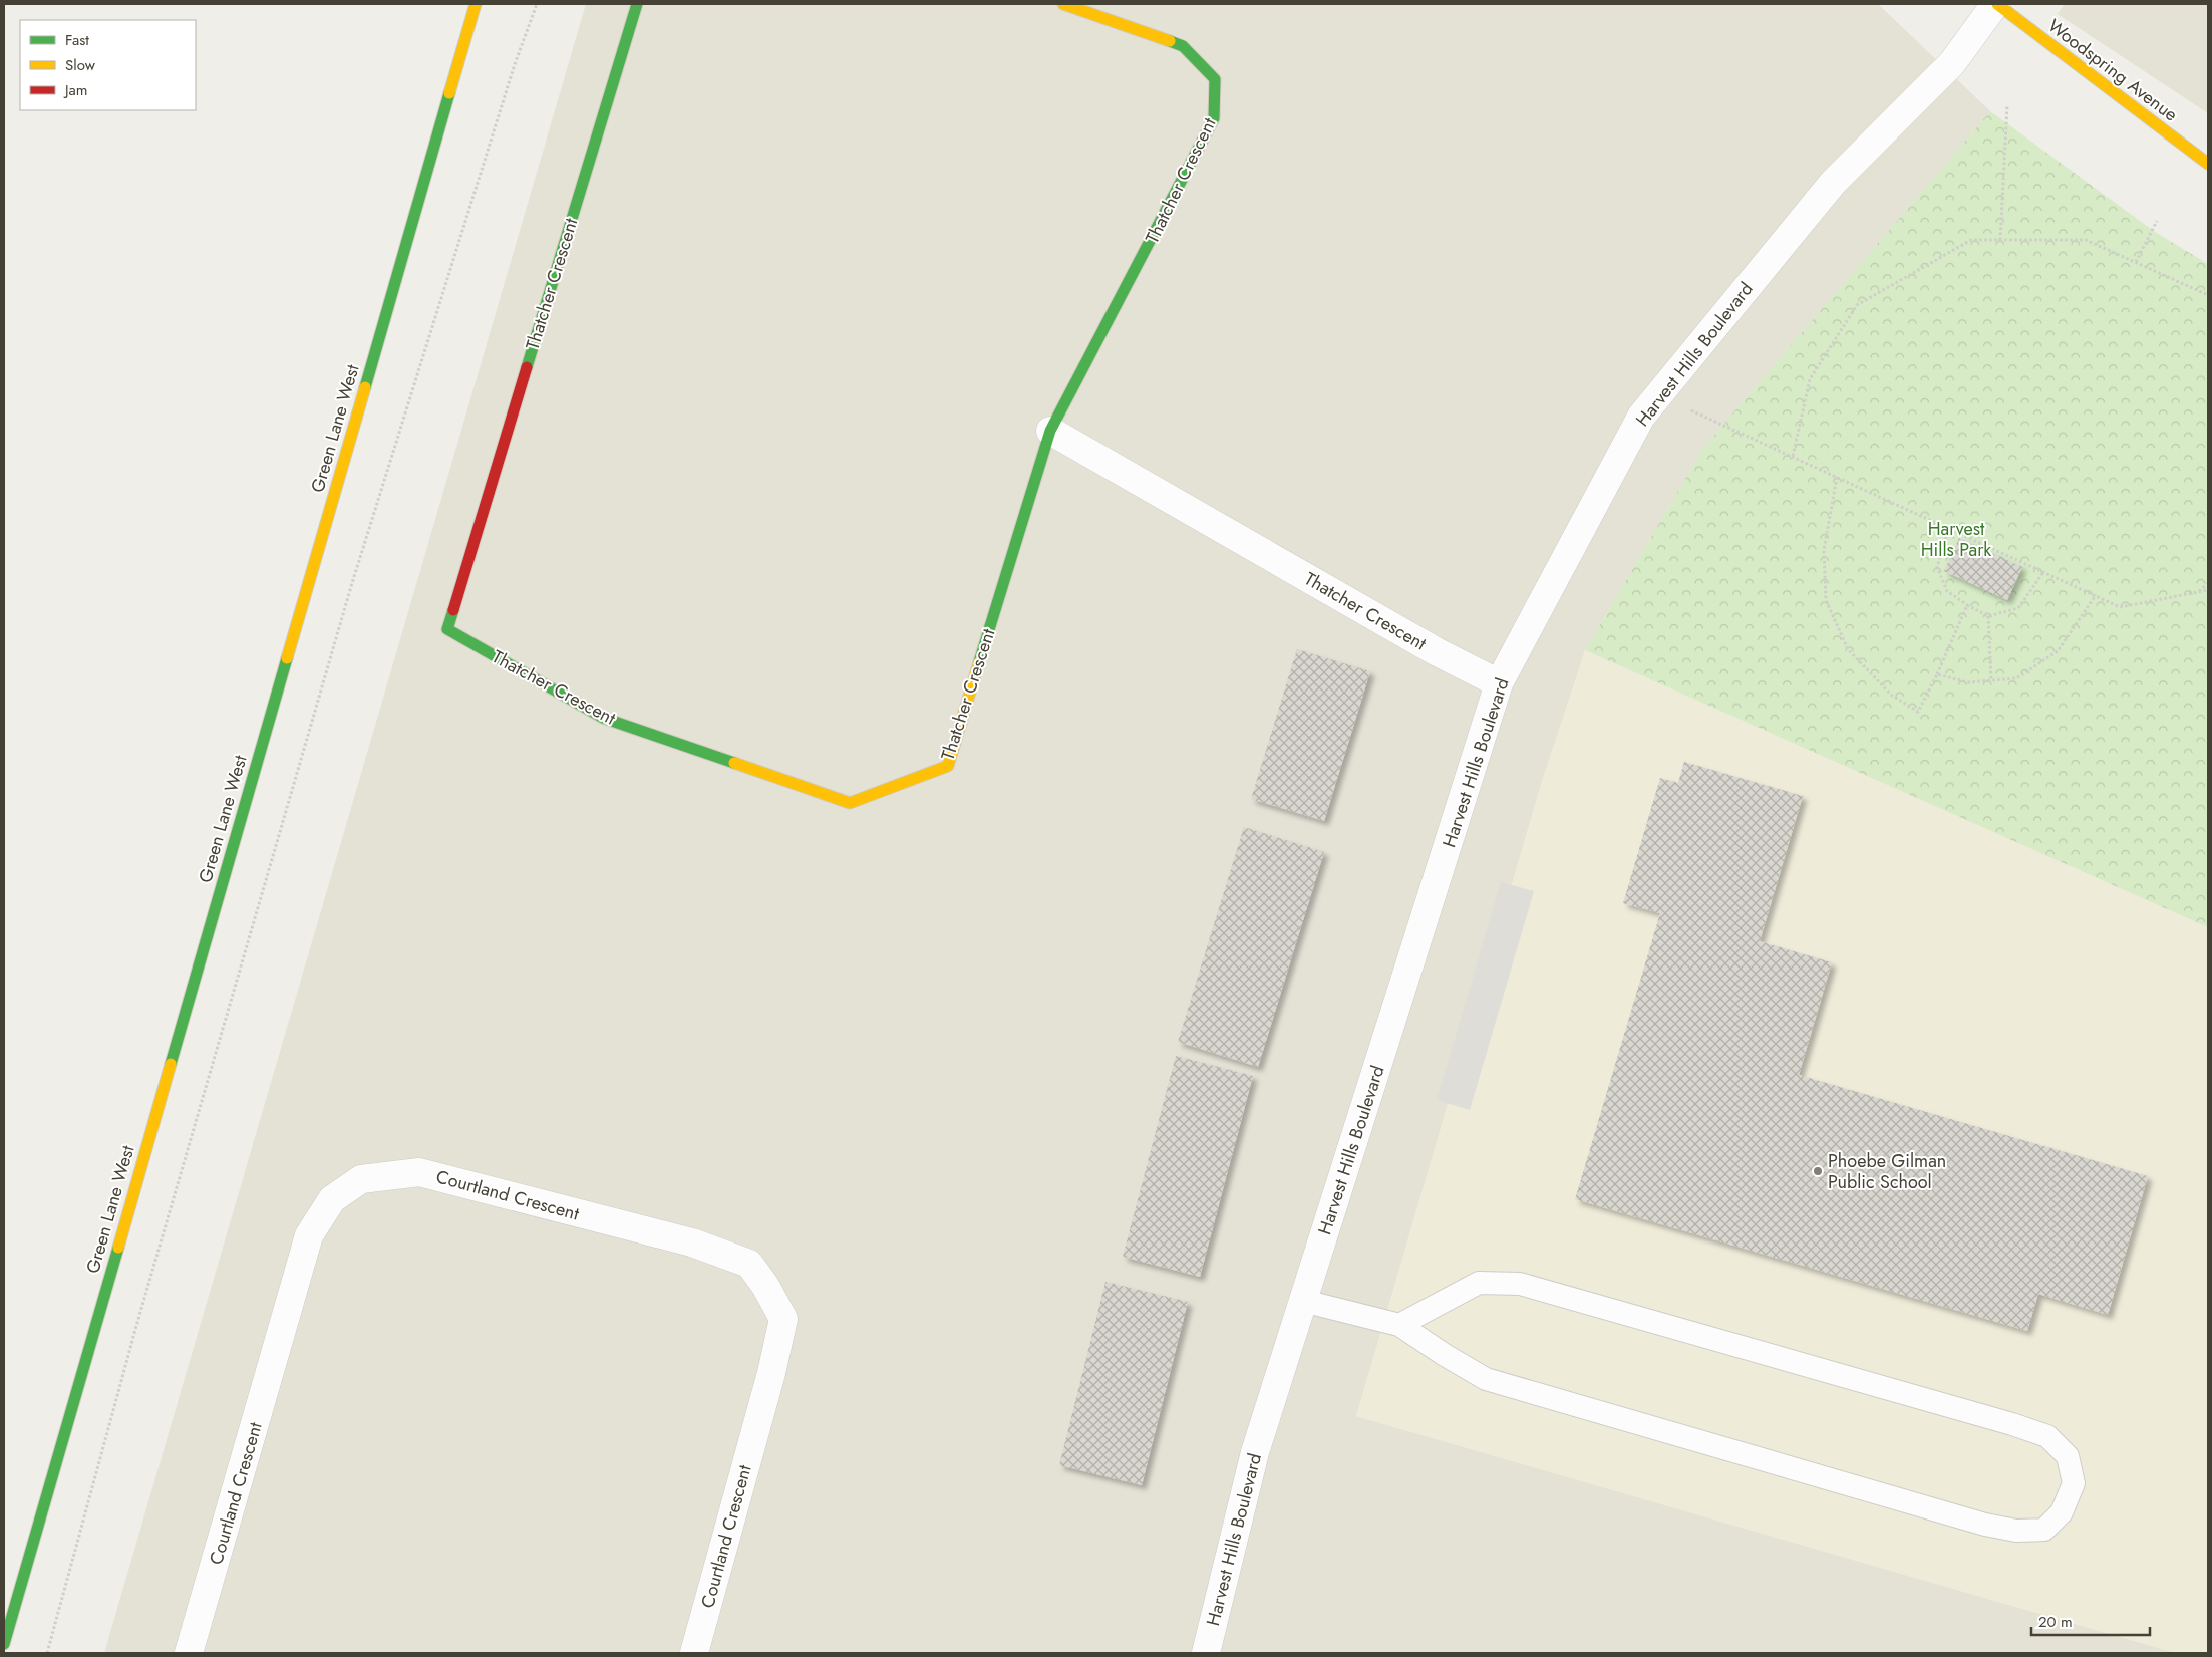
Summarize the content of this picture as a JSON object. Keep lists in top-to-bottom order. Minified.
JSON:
{"streets":{"street":["Woodspring Avenue","Thatcher Crescent","Harvest Hills Boulevard","Green Lane West","Courtland Crescent"]},"crossings":[["Woodspring Avenue","Harvest Hills Boulevard"],["Thatcher Crescent","Harvest Hills Boulevard"]],"parks":["Harvest Hills Park"],"places":["Phoebe Gilman Public School"],"legend":["Fast","Slow","Jam"],"scale_bar":"20 m"}
